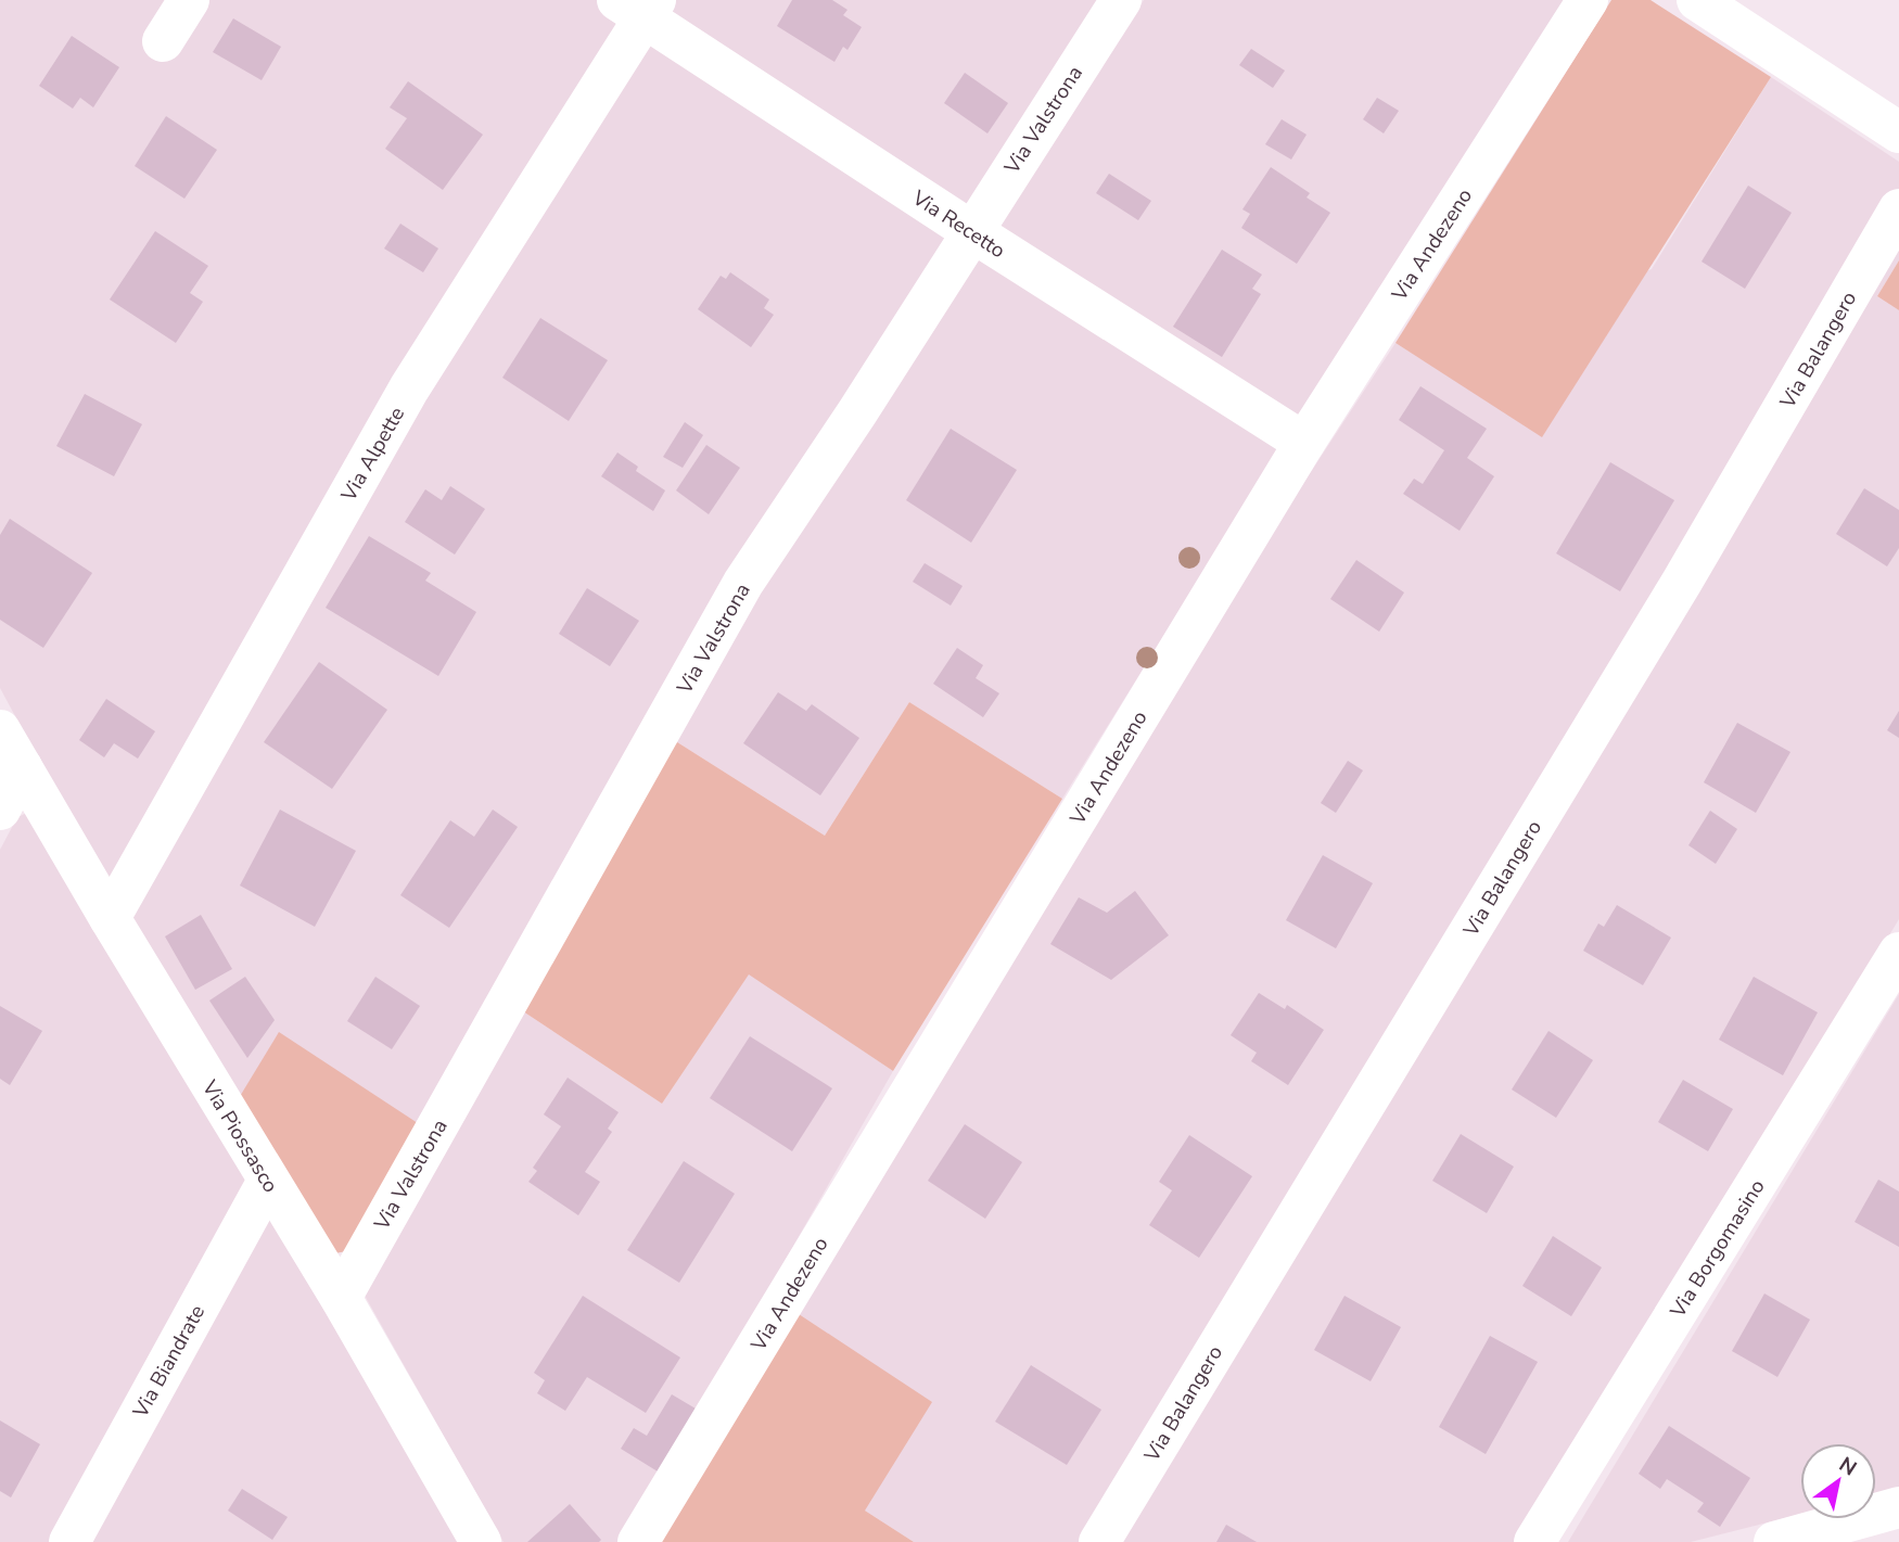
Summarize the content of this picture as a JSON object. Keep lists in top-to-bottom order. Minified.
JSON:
{"streets":{"street":["Via Valstrona","Via Recetto","Via Andezeno","Via Balangero","Via Alpette","Via Piossasco","Via Borgomasino","Via Biandrate"]},"crossings":[["Via Valstrona","Via Recetto"],["Via Valstrona","Via Piossasco"],["Via Recetto","Via Andezeno"],["Via Recetto","Via Alpette"],["Via Alpette","Via Piossasco"],["Via Piossasco","Via Biandrate"]],"north":"top right"}
